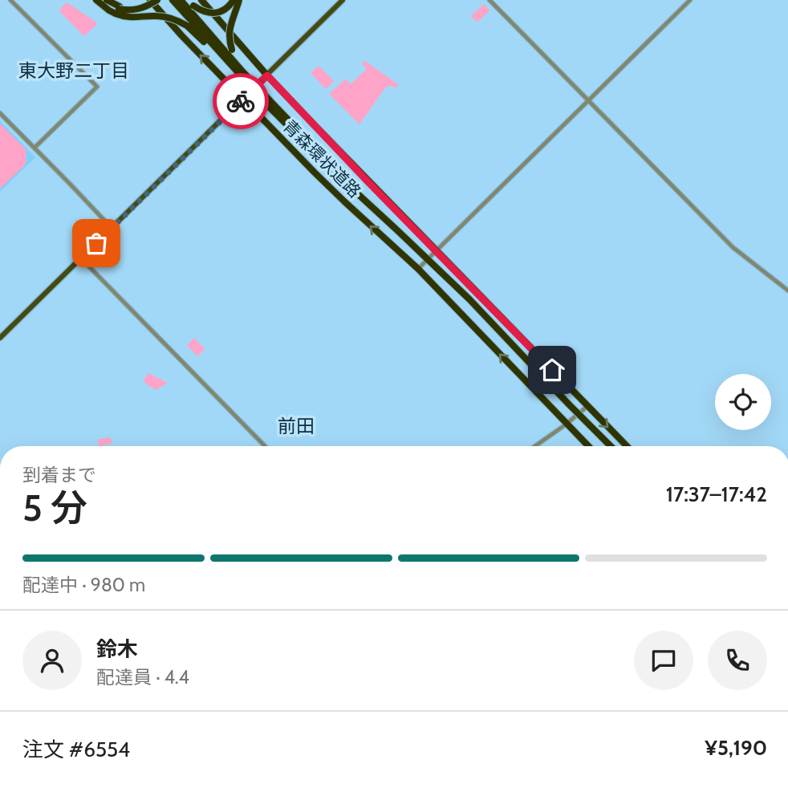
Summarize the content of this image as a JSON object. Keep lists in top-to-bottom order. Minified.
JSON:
{"streets":{"highway":["青森環状道路"]},"districts":["東大野二丁目","前田"],"page":{"heading":["5 分","到着まで","17:37–17:42"],"panel":["鈴木","配達員 · 4.4","注文 #6554","¥5,190"],"bar":"配達中 · 980 m"}}
